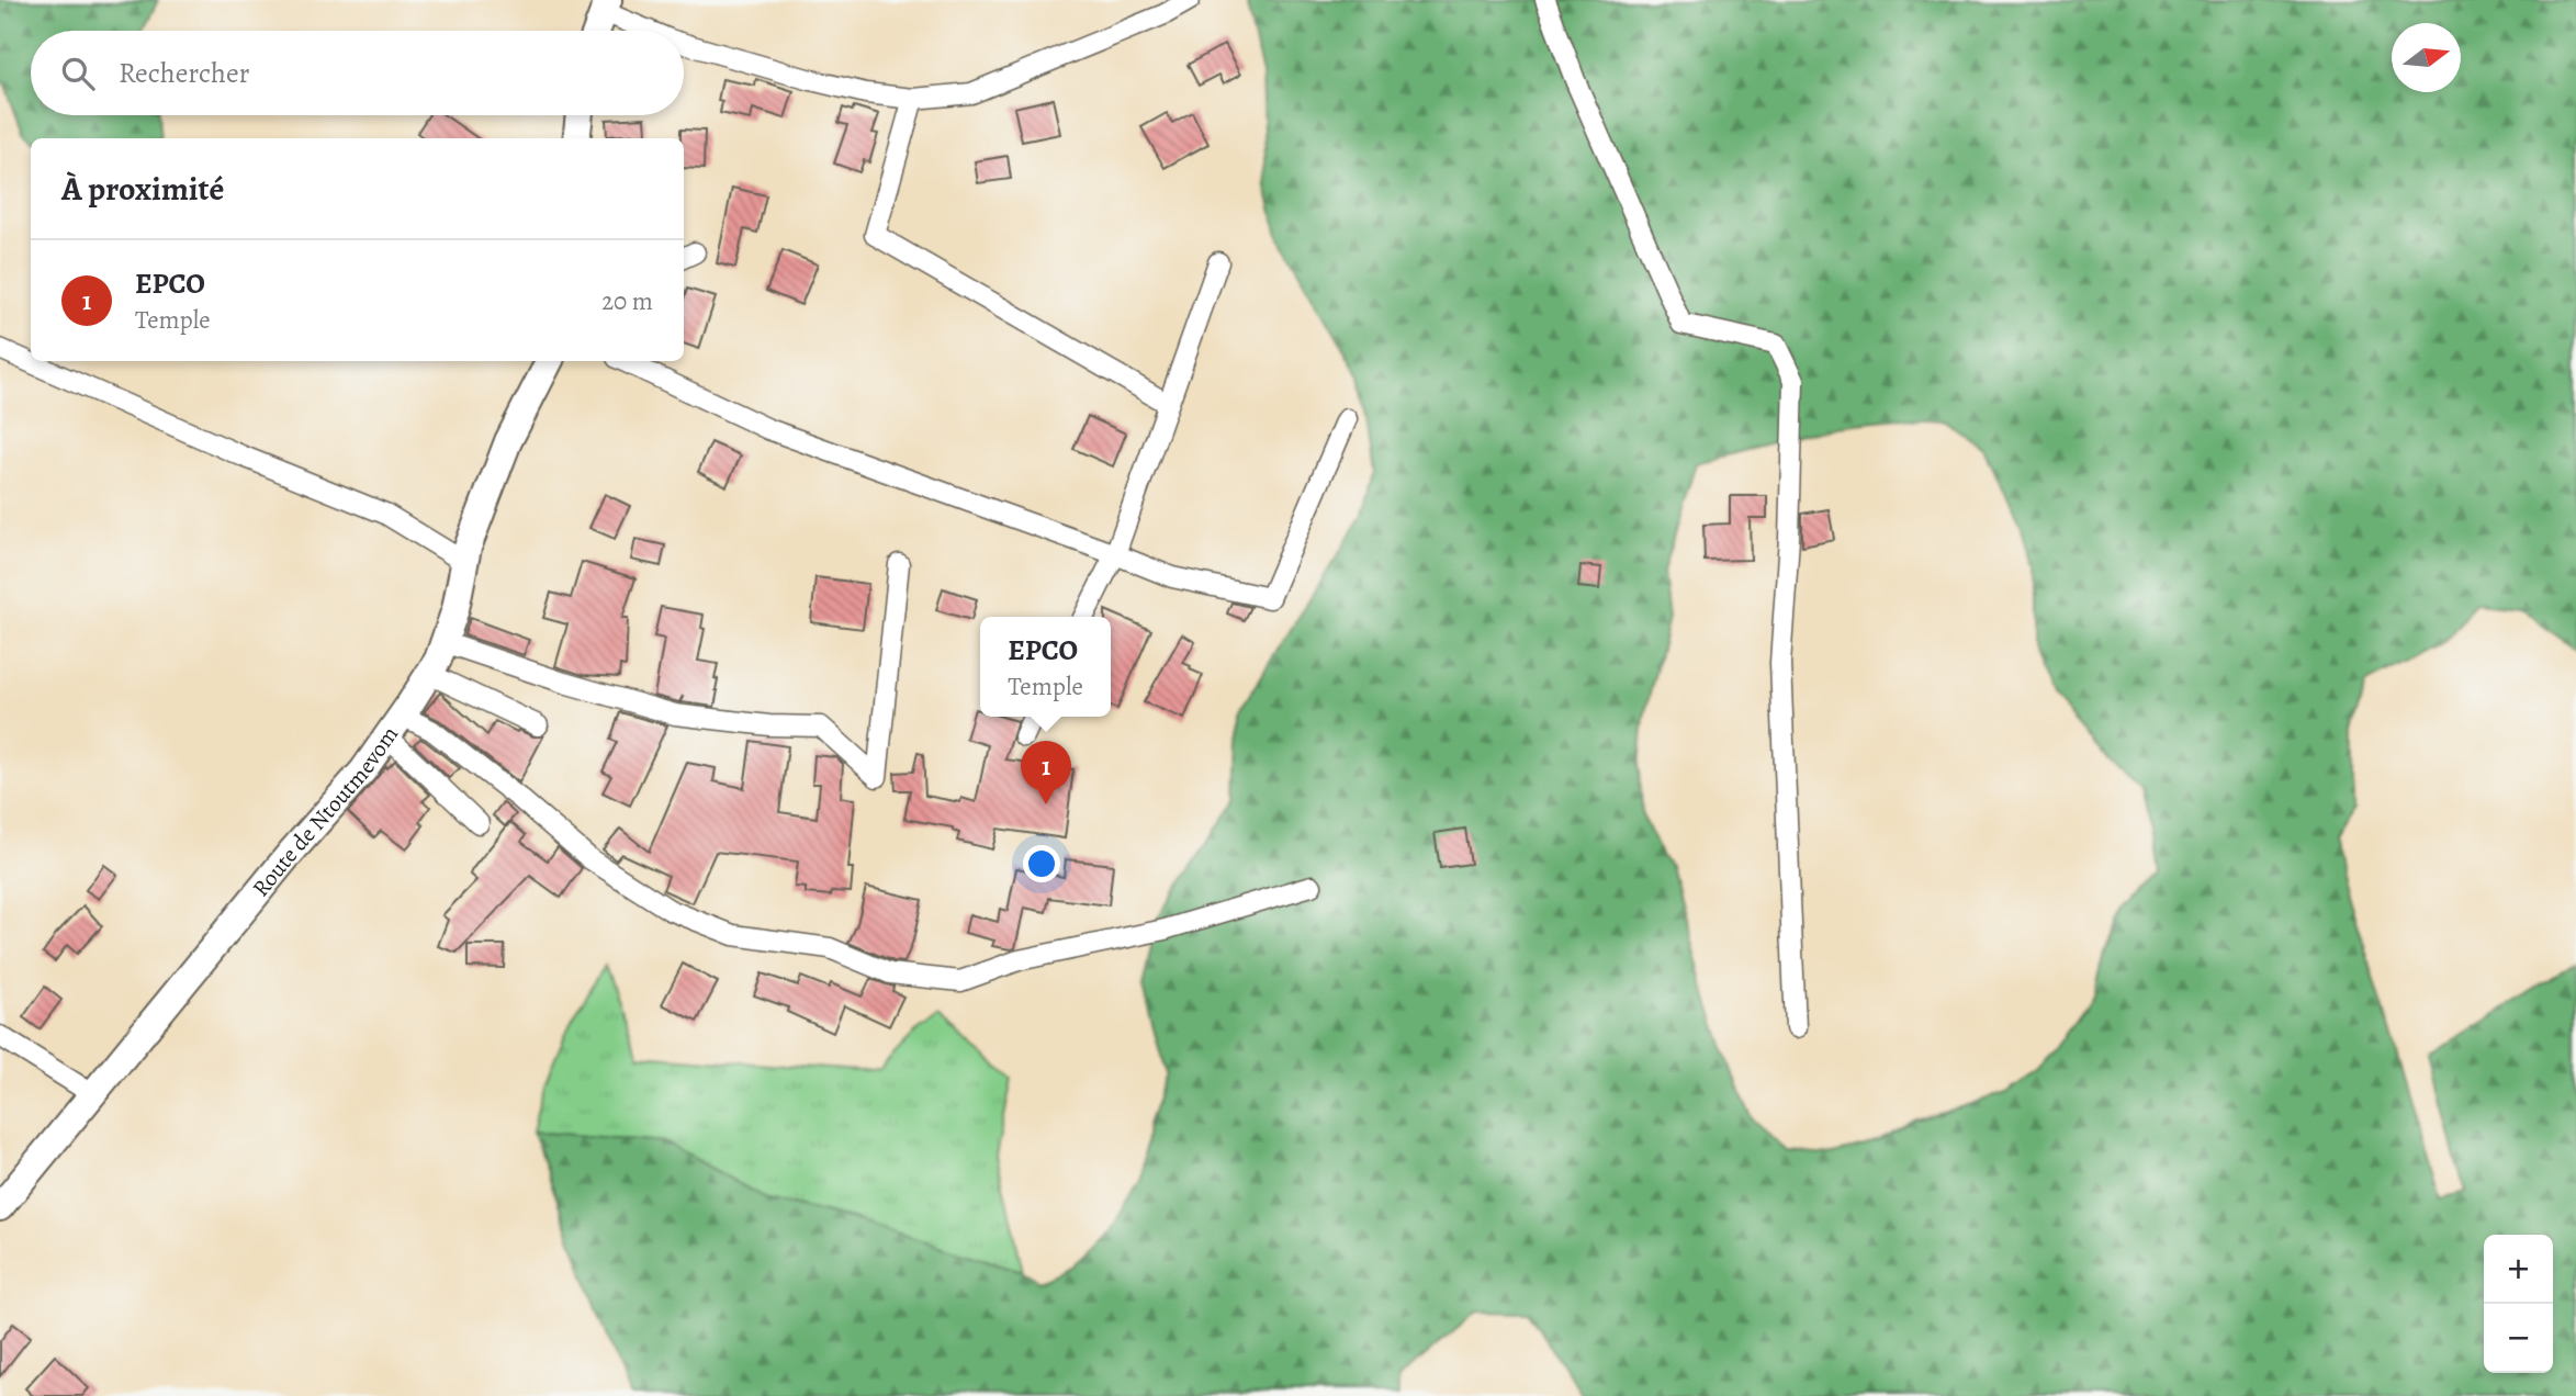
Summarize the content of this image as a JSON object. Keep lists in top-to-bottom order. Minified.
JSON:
{"streets":{"street":["Route de Ntoutmevom"]},"north":"right","page":{"search":"Rechercher","heading":"À proximité","list":[{"mark":"1","name":"EPCO","note":"Temple","value":"20 m"}],"popup":["EPCO","Temple"],"pins":"1","map_buttons":["+","−"]}}
